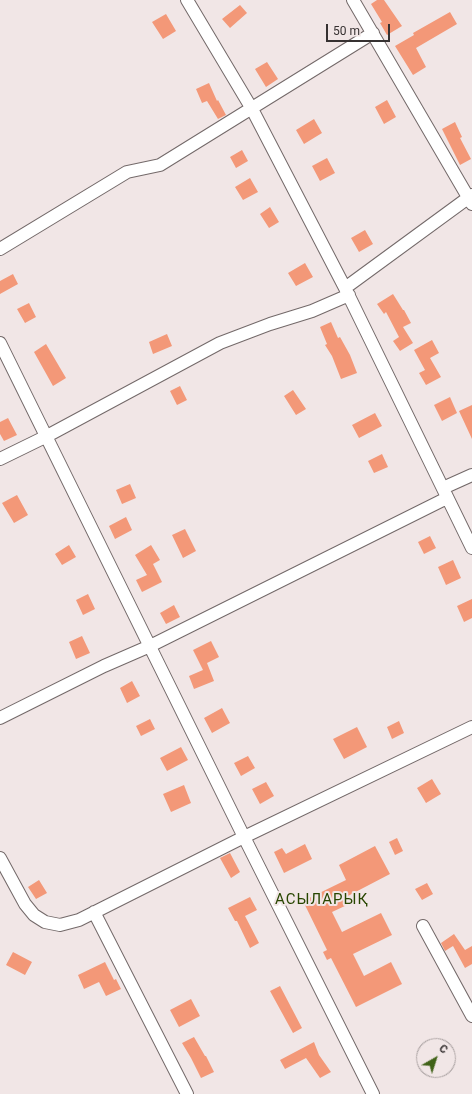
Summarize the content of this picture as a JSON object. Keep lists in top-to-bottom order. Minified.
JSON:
{"districts":["АСЫЛАРЫҚ"],"scale_bar":"50 m","north":"top right"}
